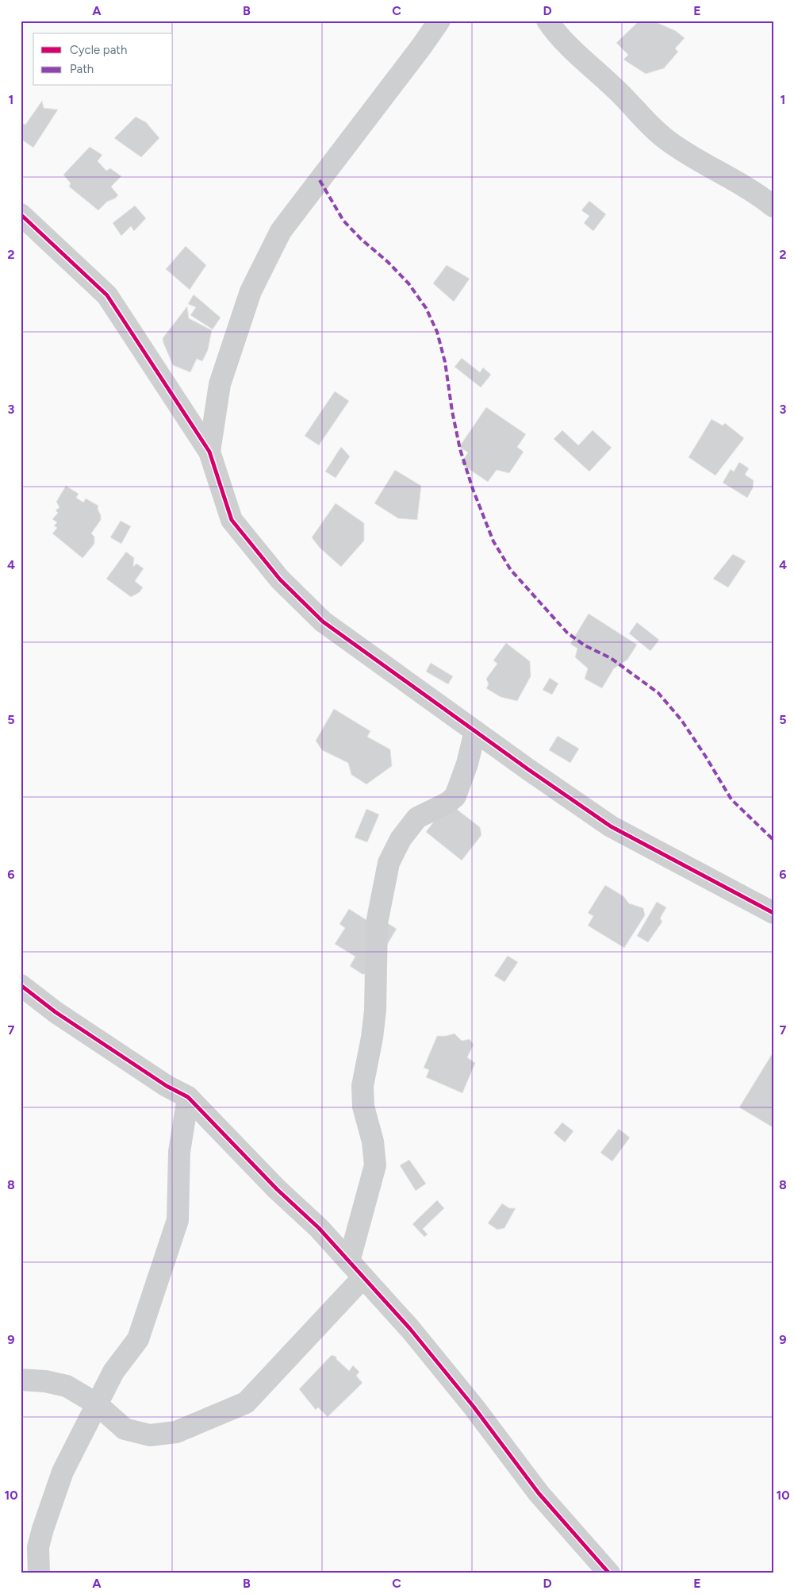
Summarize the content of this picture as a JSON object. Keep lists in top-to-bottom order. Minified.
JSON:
{"legend":["Cycle path","Path"],"grid":{"columns":["A","B","C","D","E"],"rows":["1","2","3","4","5","6","7","8","9","10"]}}
